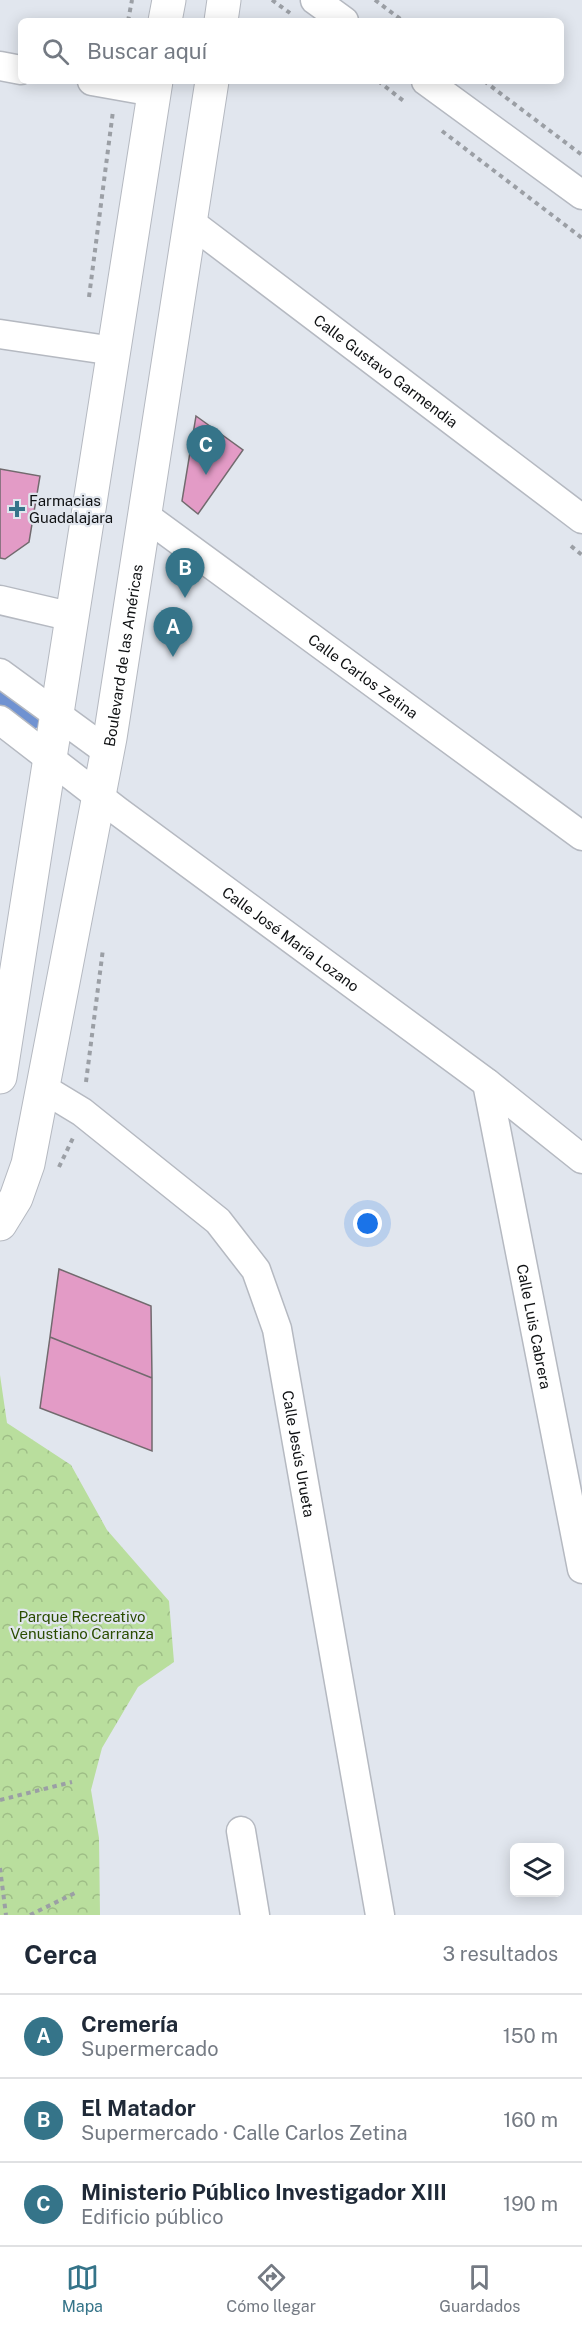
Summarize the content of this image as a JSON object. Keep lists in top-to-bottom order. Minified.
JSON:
{"streets":{"main road":["Boulevard de las Américas"],"street":["Calle Gustavo Garmendia","Calle Carlos Zetina","Calle José María Lozano","Calle Luis Cabrera","Calle Jesús Urueta"]},"crossings":[["Calle Gustavo Garmendia","Boulevard de las Américas"],["Boulevard de las Américas","Calle Carlos Zetina"],["Boulevard de las Américas","Calle José María Lozano"],["Boulevard de las Américas","Calle Jesús Urueta"],["Calle José María Lozano","Calle Luis Cabrera"]],"parks":["Parque Recreativo Venustiano Carranza"],"places":{"health":["Farmacias Guadalajara"]},"page":{"search":"Buscar aquí","pins":["C","B","A"],"heading":["Cerca","3 resultados"],"list":[{"mark":"A","name":"Cremería","note":"Supermercado","value":"150 m"},{"mark":"B","name":"El Matador","note":"Supermercado · Calle Carlos Zetina","value":"160 m"},{"mark":"C","name":"Ministerio Público Investigador XIII","note":"Edificio público","value":"190 m"}],"nav":["Mapa","Cómo llegar","Guardados"]}}
